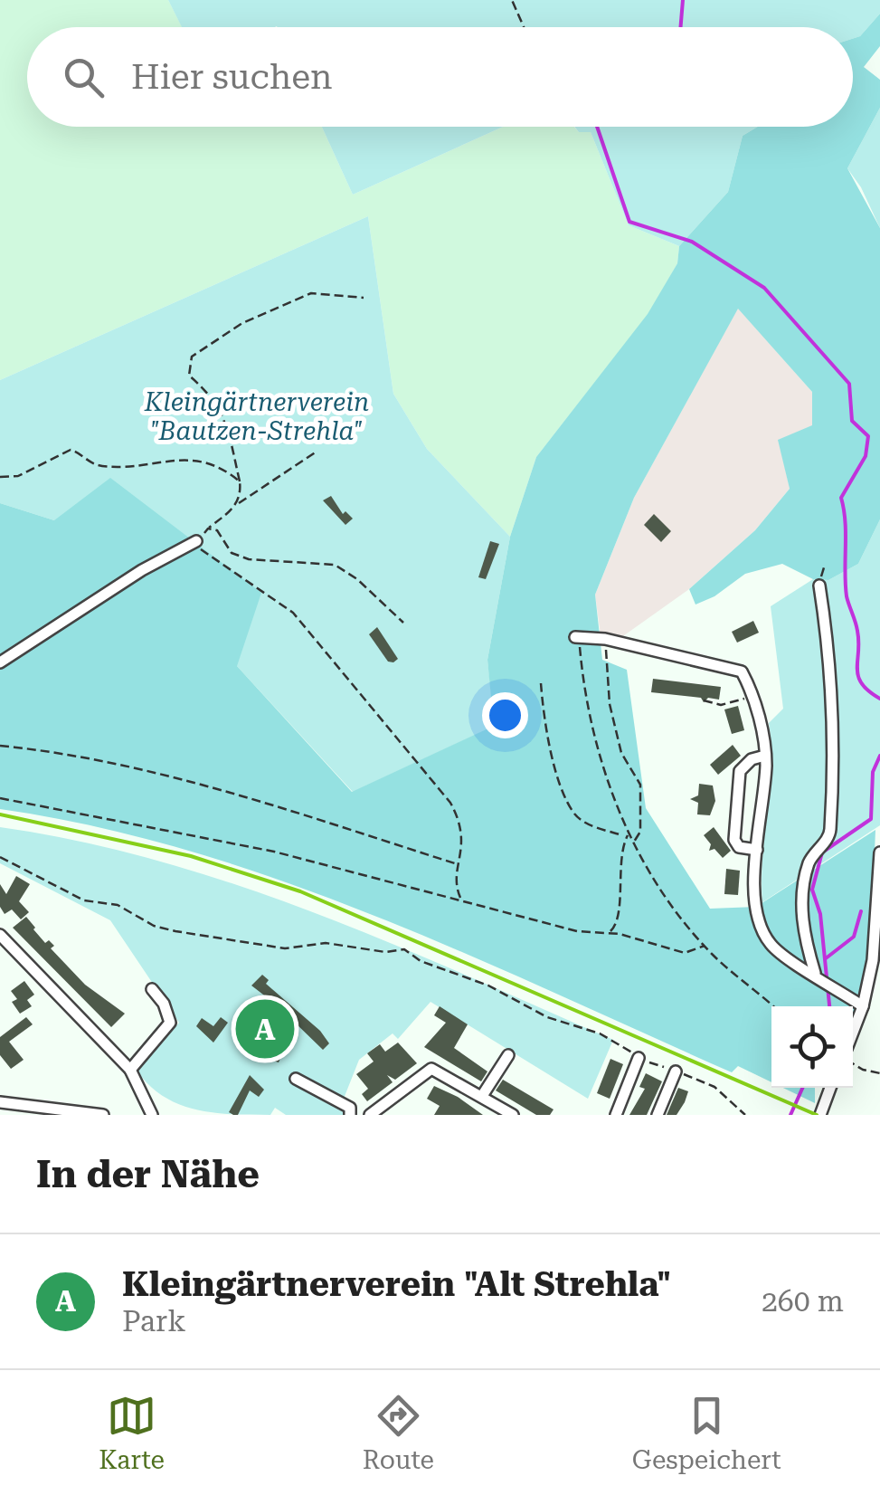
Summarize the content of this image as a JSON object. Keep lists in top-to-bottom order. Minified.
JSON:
{"parks":["Kleingärtnerverein \"Bautzen-Strehla\""],"page":{"search":"Hier suchen","pins":"A","heading":"In der Nähe","list":[{"mark":"A","name":"Kleingärtnerverein \"Alt Strehla\"","note":"Park","value":"260 m"}],"nav":["Karte","Route","Gespeichert"]}}
